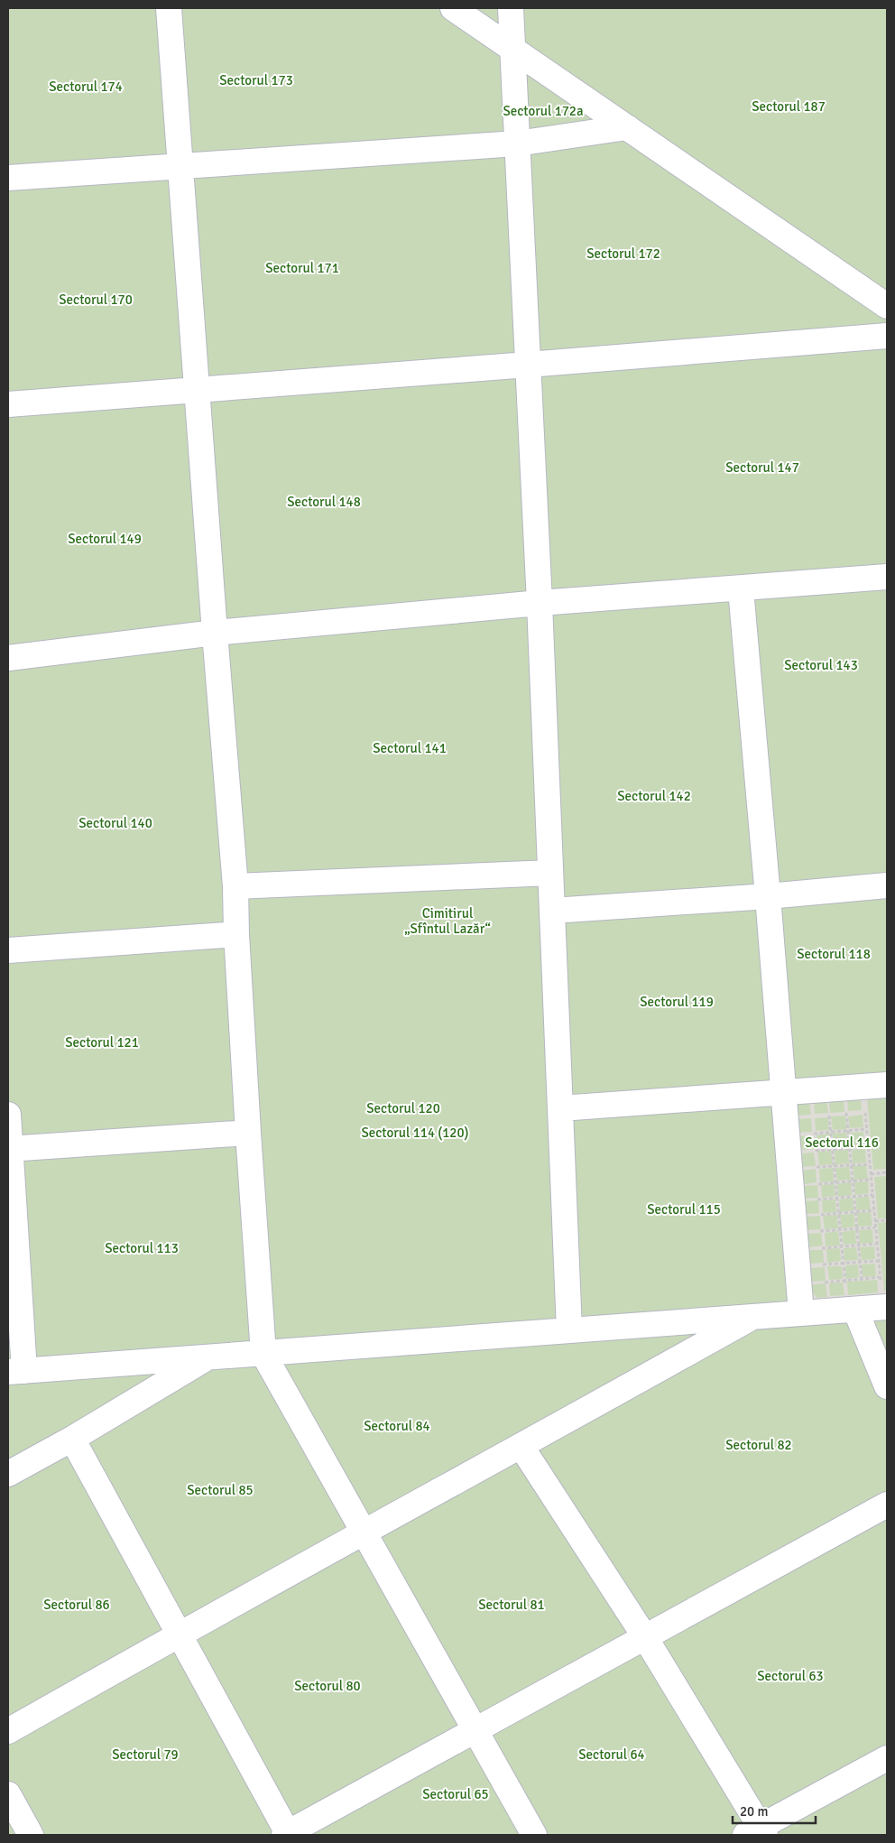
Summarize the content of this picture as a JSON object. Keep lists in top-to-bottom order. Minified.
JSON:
{"parks":["Sectorul 173","Sectorul 174","Sectorul 187","Sectorul 172a","Sectorul 172","Sectorul 171","Sectorul 170","Sectorul 147","Sectorul 148","Sectorul 149","Sectorul 143","Sectorul 141","Sectorul 142","Sectorul 140","Cimitirul „Sfîntul Lazăr“","Sectorul 118","Sectorul 119","Sectorul 121","Sectorul 120","Sectorul 114 (120)","Sectorul 116","Sectorul 115","Sectorul 113","Sectorul 84","Sectorul 82","Sectorul 85","Sectorul 86","Sectorul 81","Sectorul 63","Sectorul 80","Sectorul 79","Sectorul 64","Sectorul 65"],"scale_bar":"20 m"}
